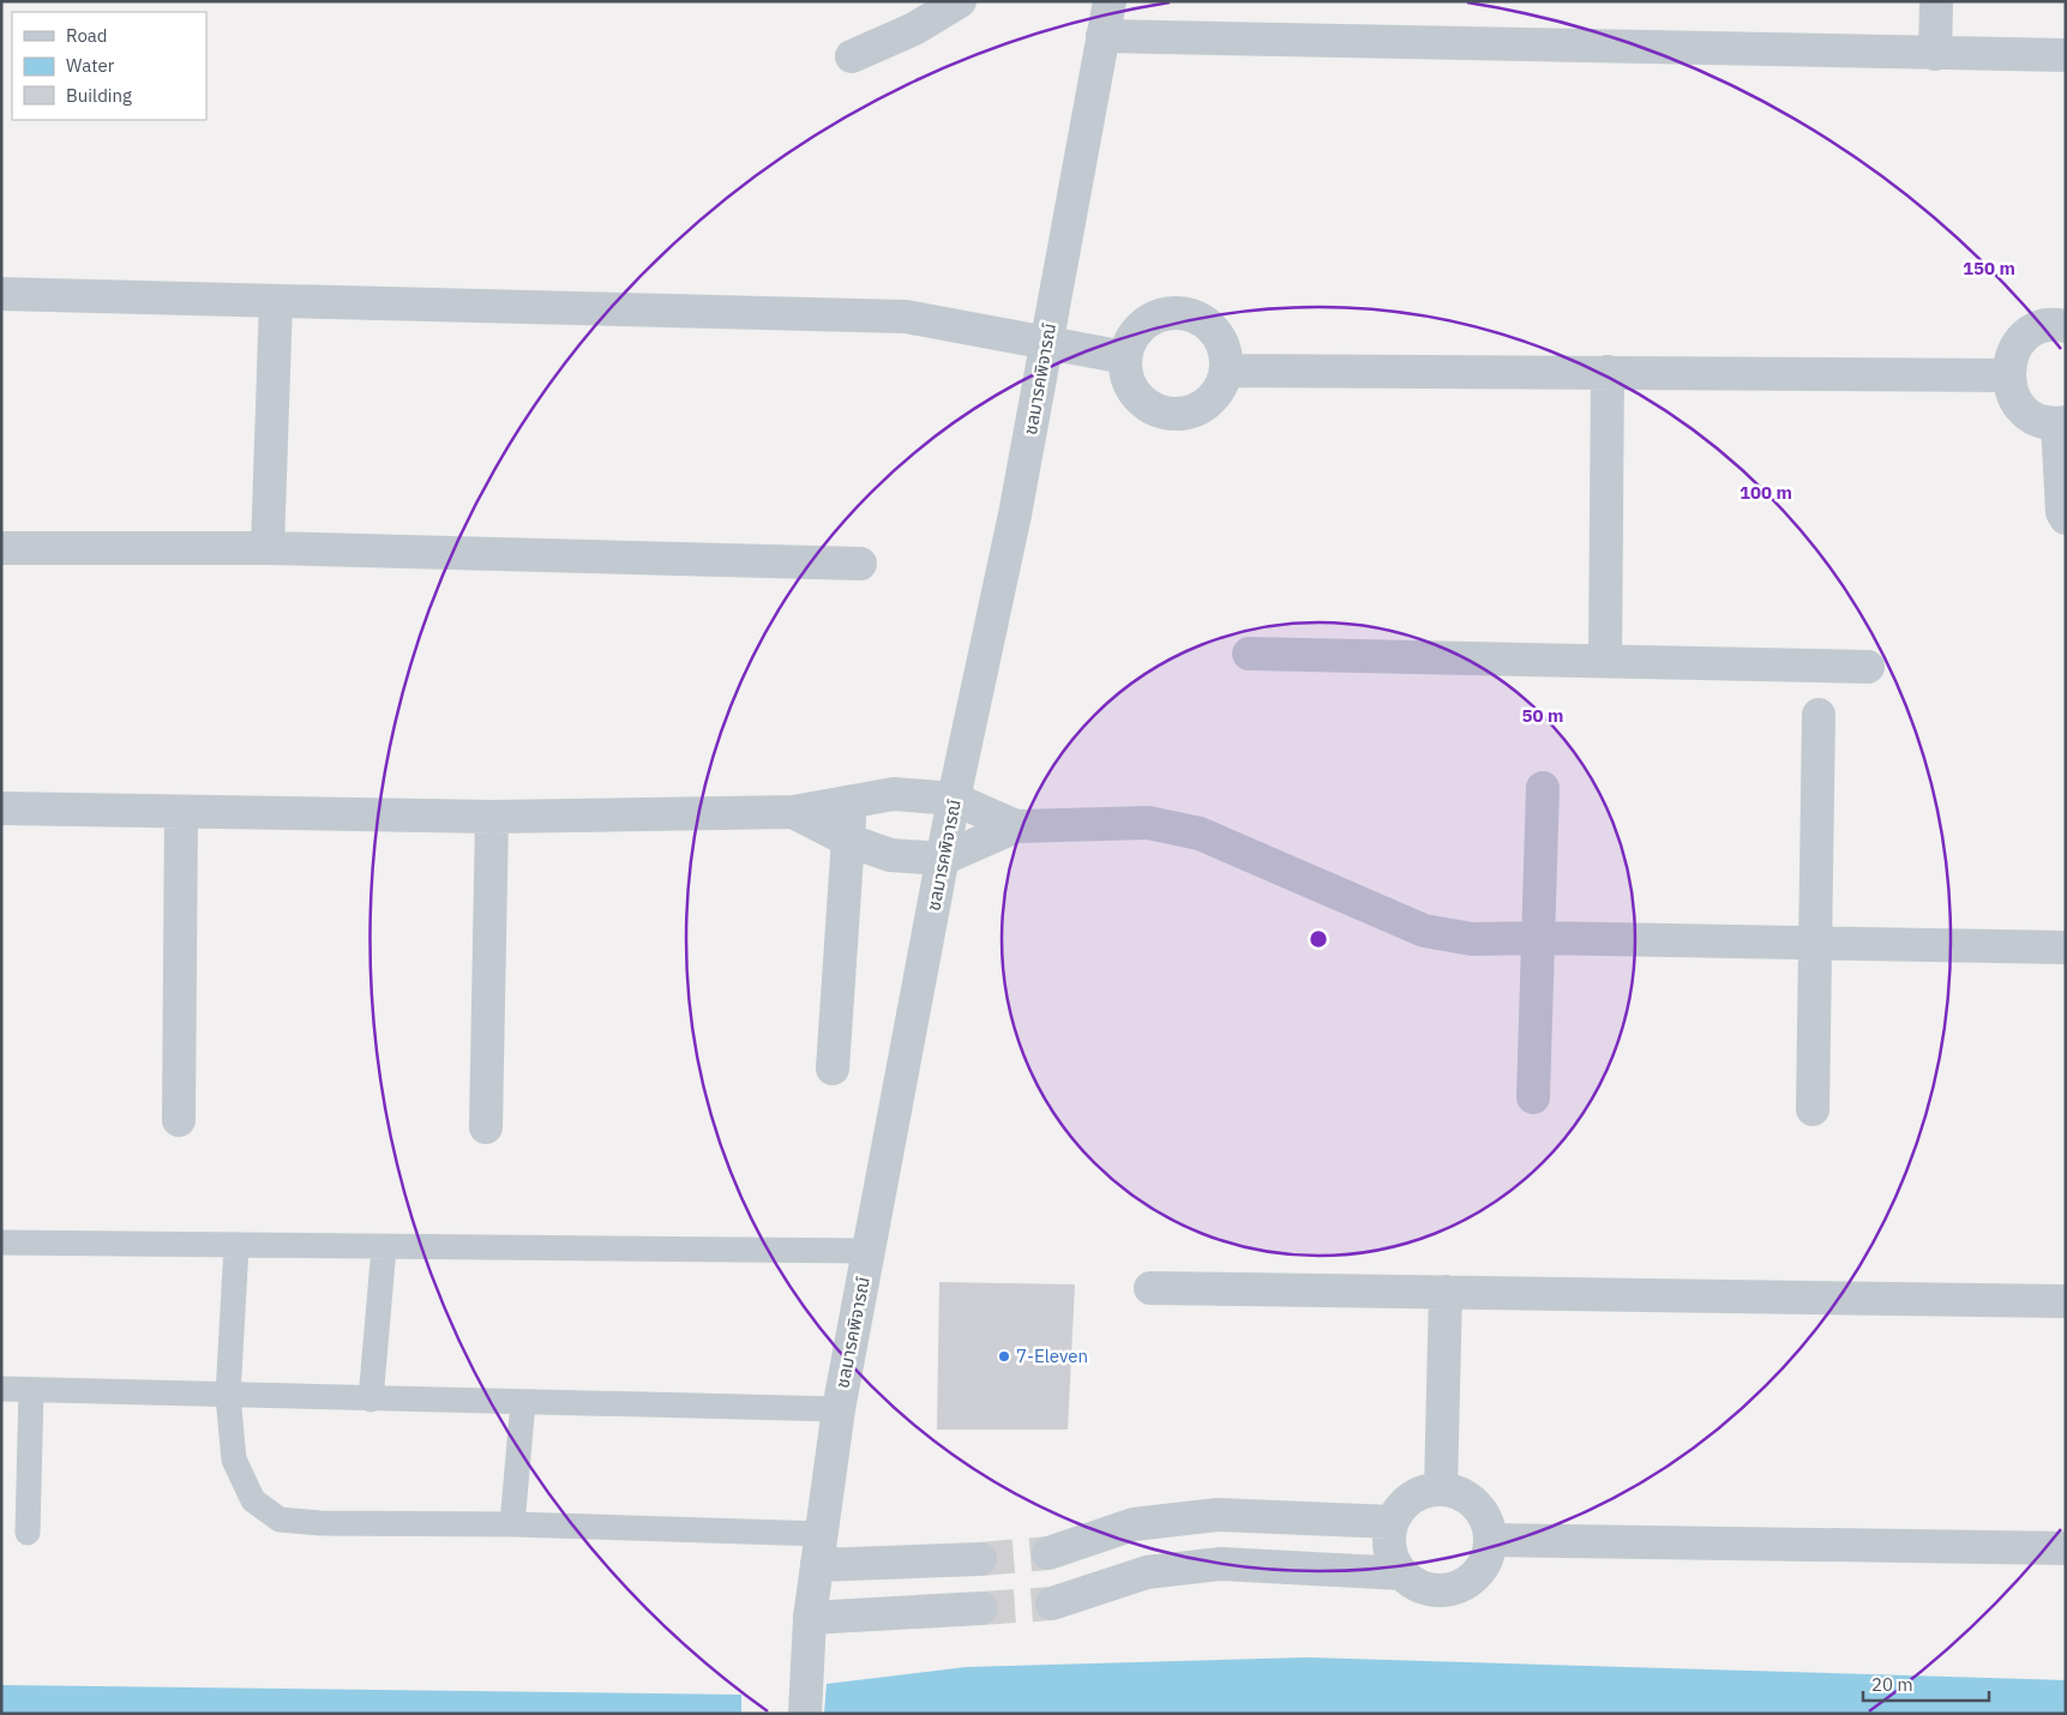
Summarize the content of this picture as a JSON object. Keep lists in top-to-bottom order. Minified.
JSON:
{"streets":{"street":["ชลมารคพิจารณ์"]},"places":["7-Eleven"],"legend":["Road","Water","Building"],"scale_bar":"20 m","rings":["150 m","100 m","50 m"]}
